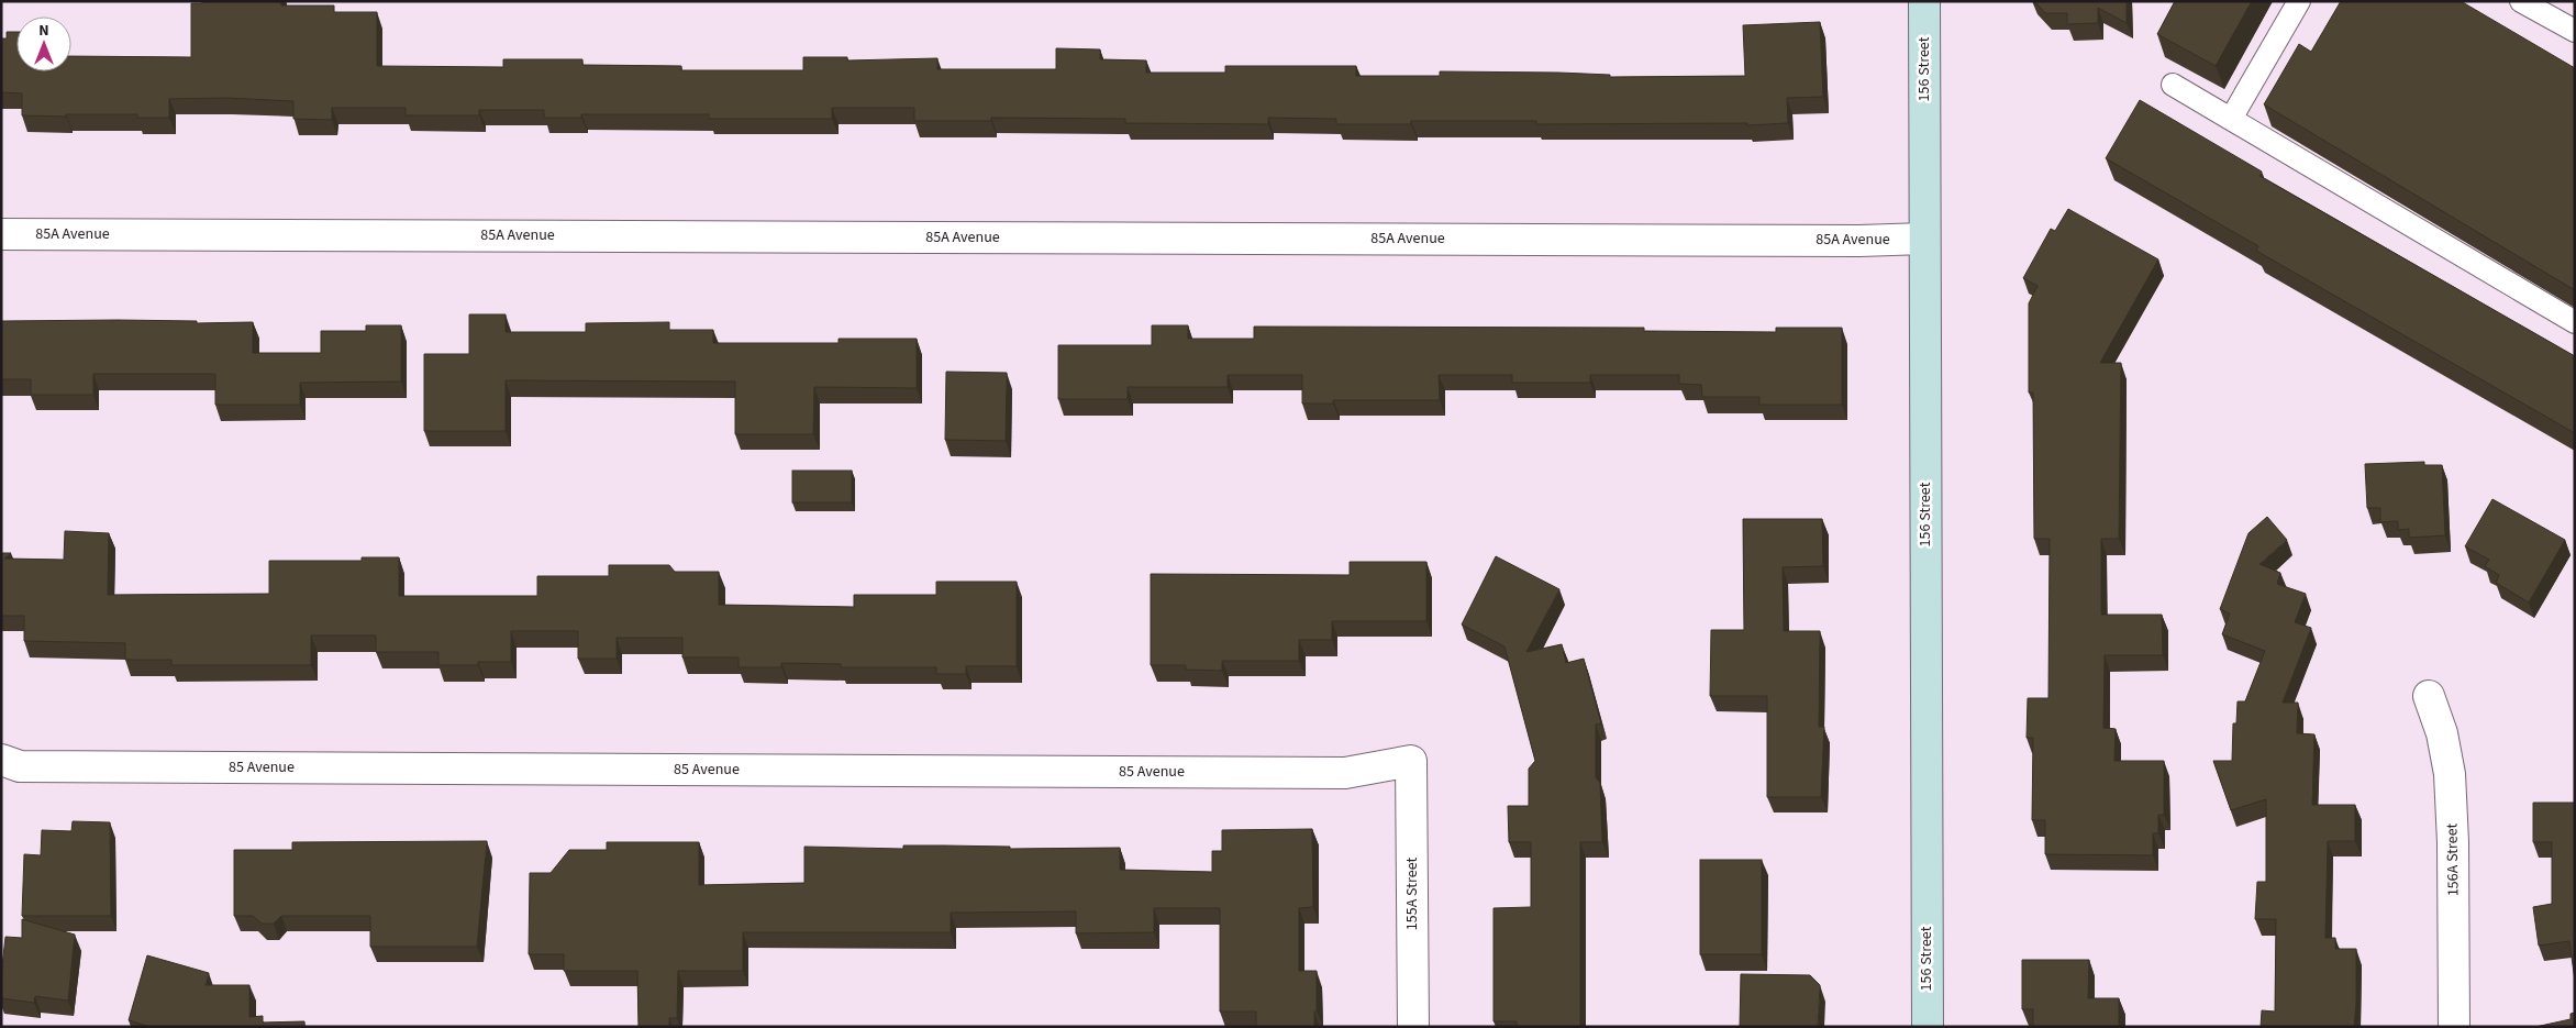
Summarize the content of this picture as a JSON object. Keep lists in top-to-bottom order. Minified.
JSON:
{"streets":{"street":["156 Street","85A Avenue","85 Avenue","156A Street","155A Street"]},"crossings":[["156 Street","85A Avenue"],["85 Avenue","155A Street"]],"north":"top"}
